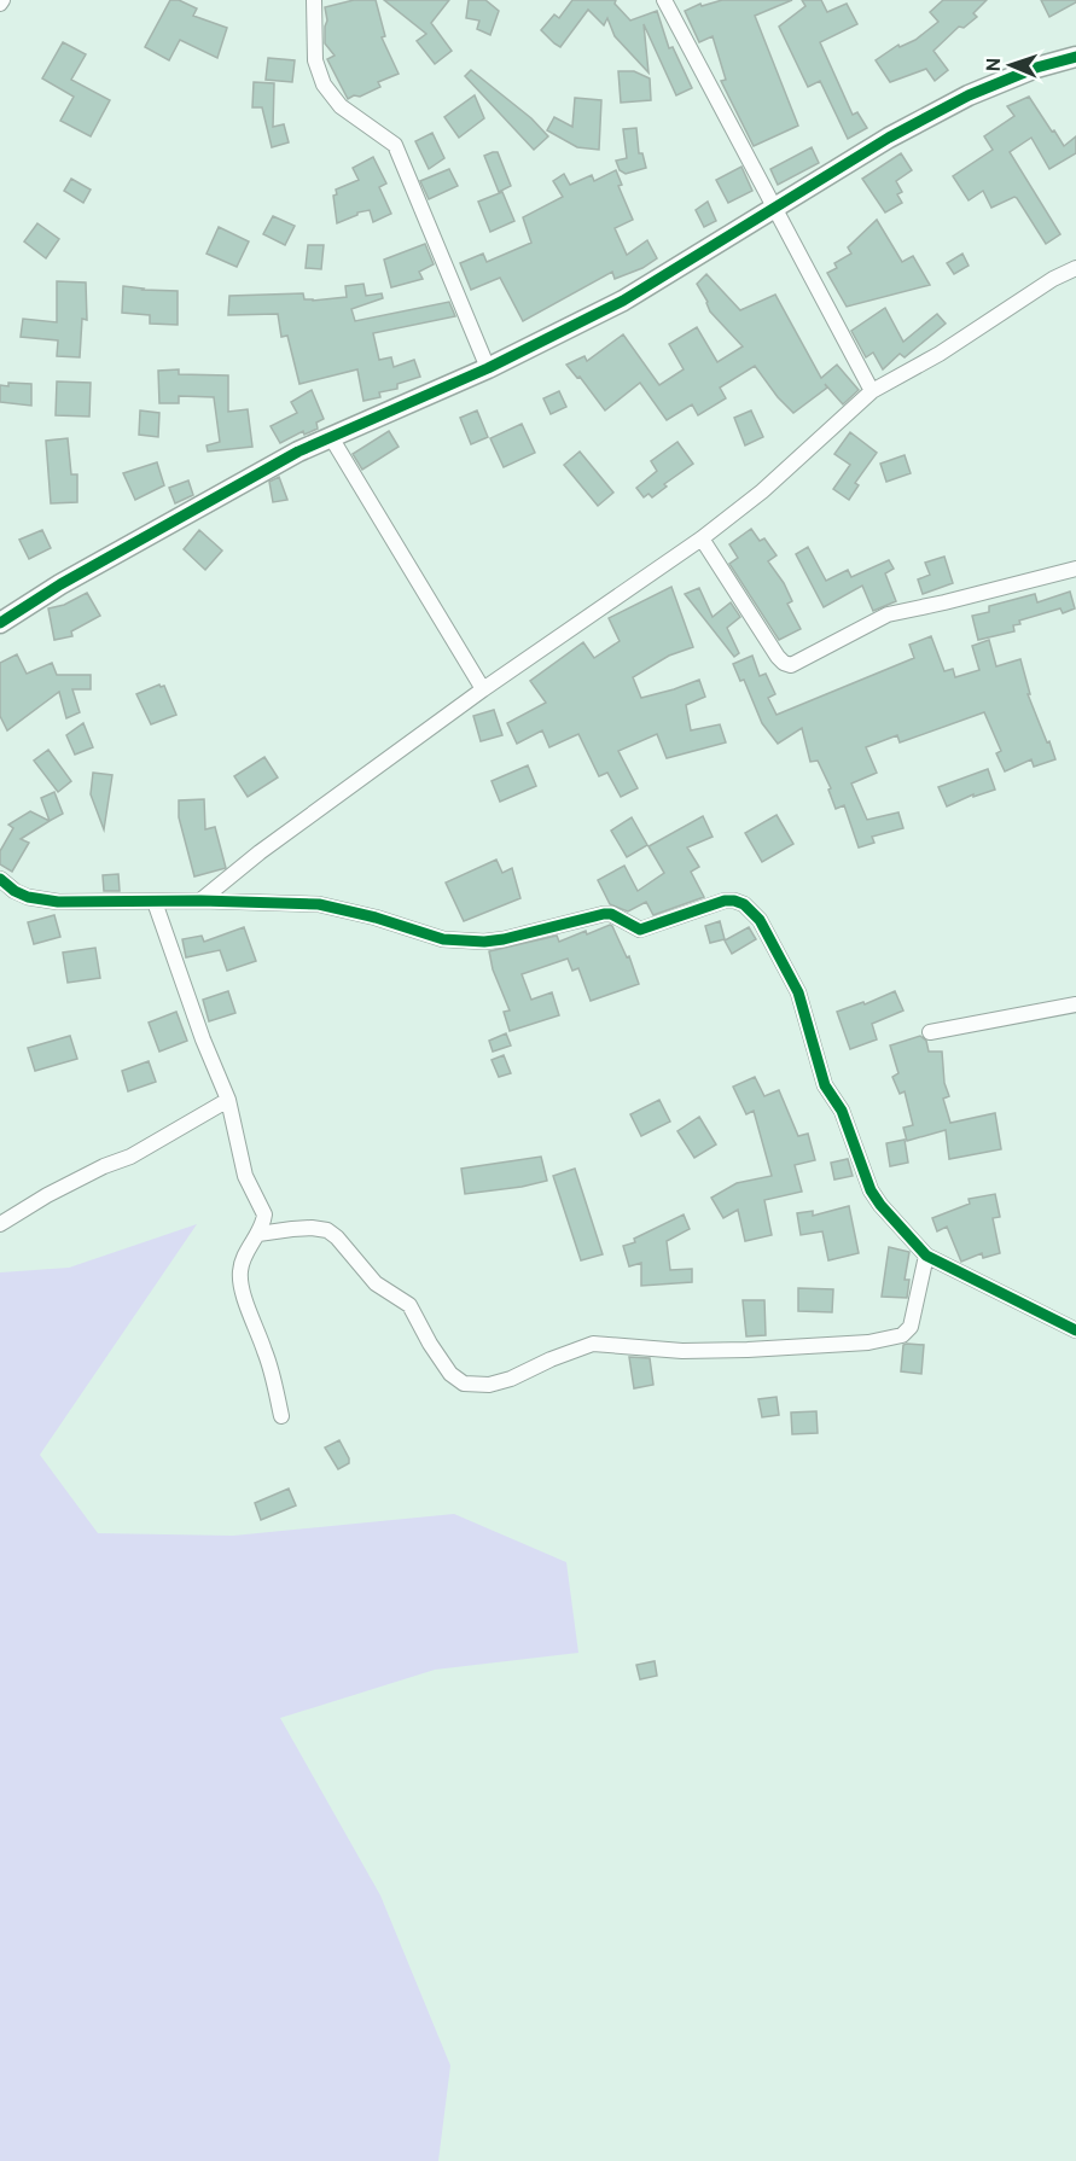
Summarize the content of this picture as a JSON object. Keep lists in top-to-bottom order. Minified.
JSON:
{"north":"left"}
